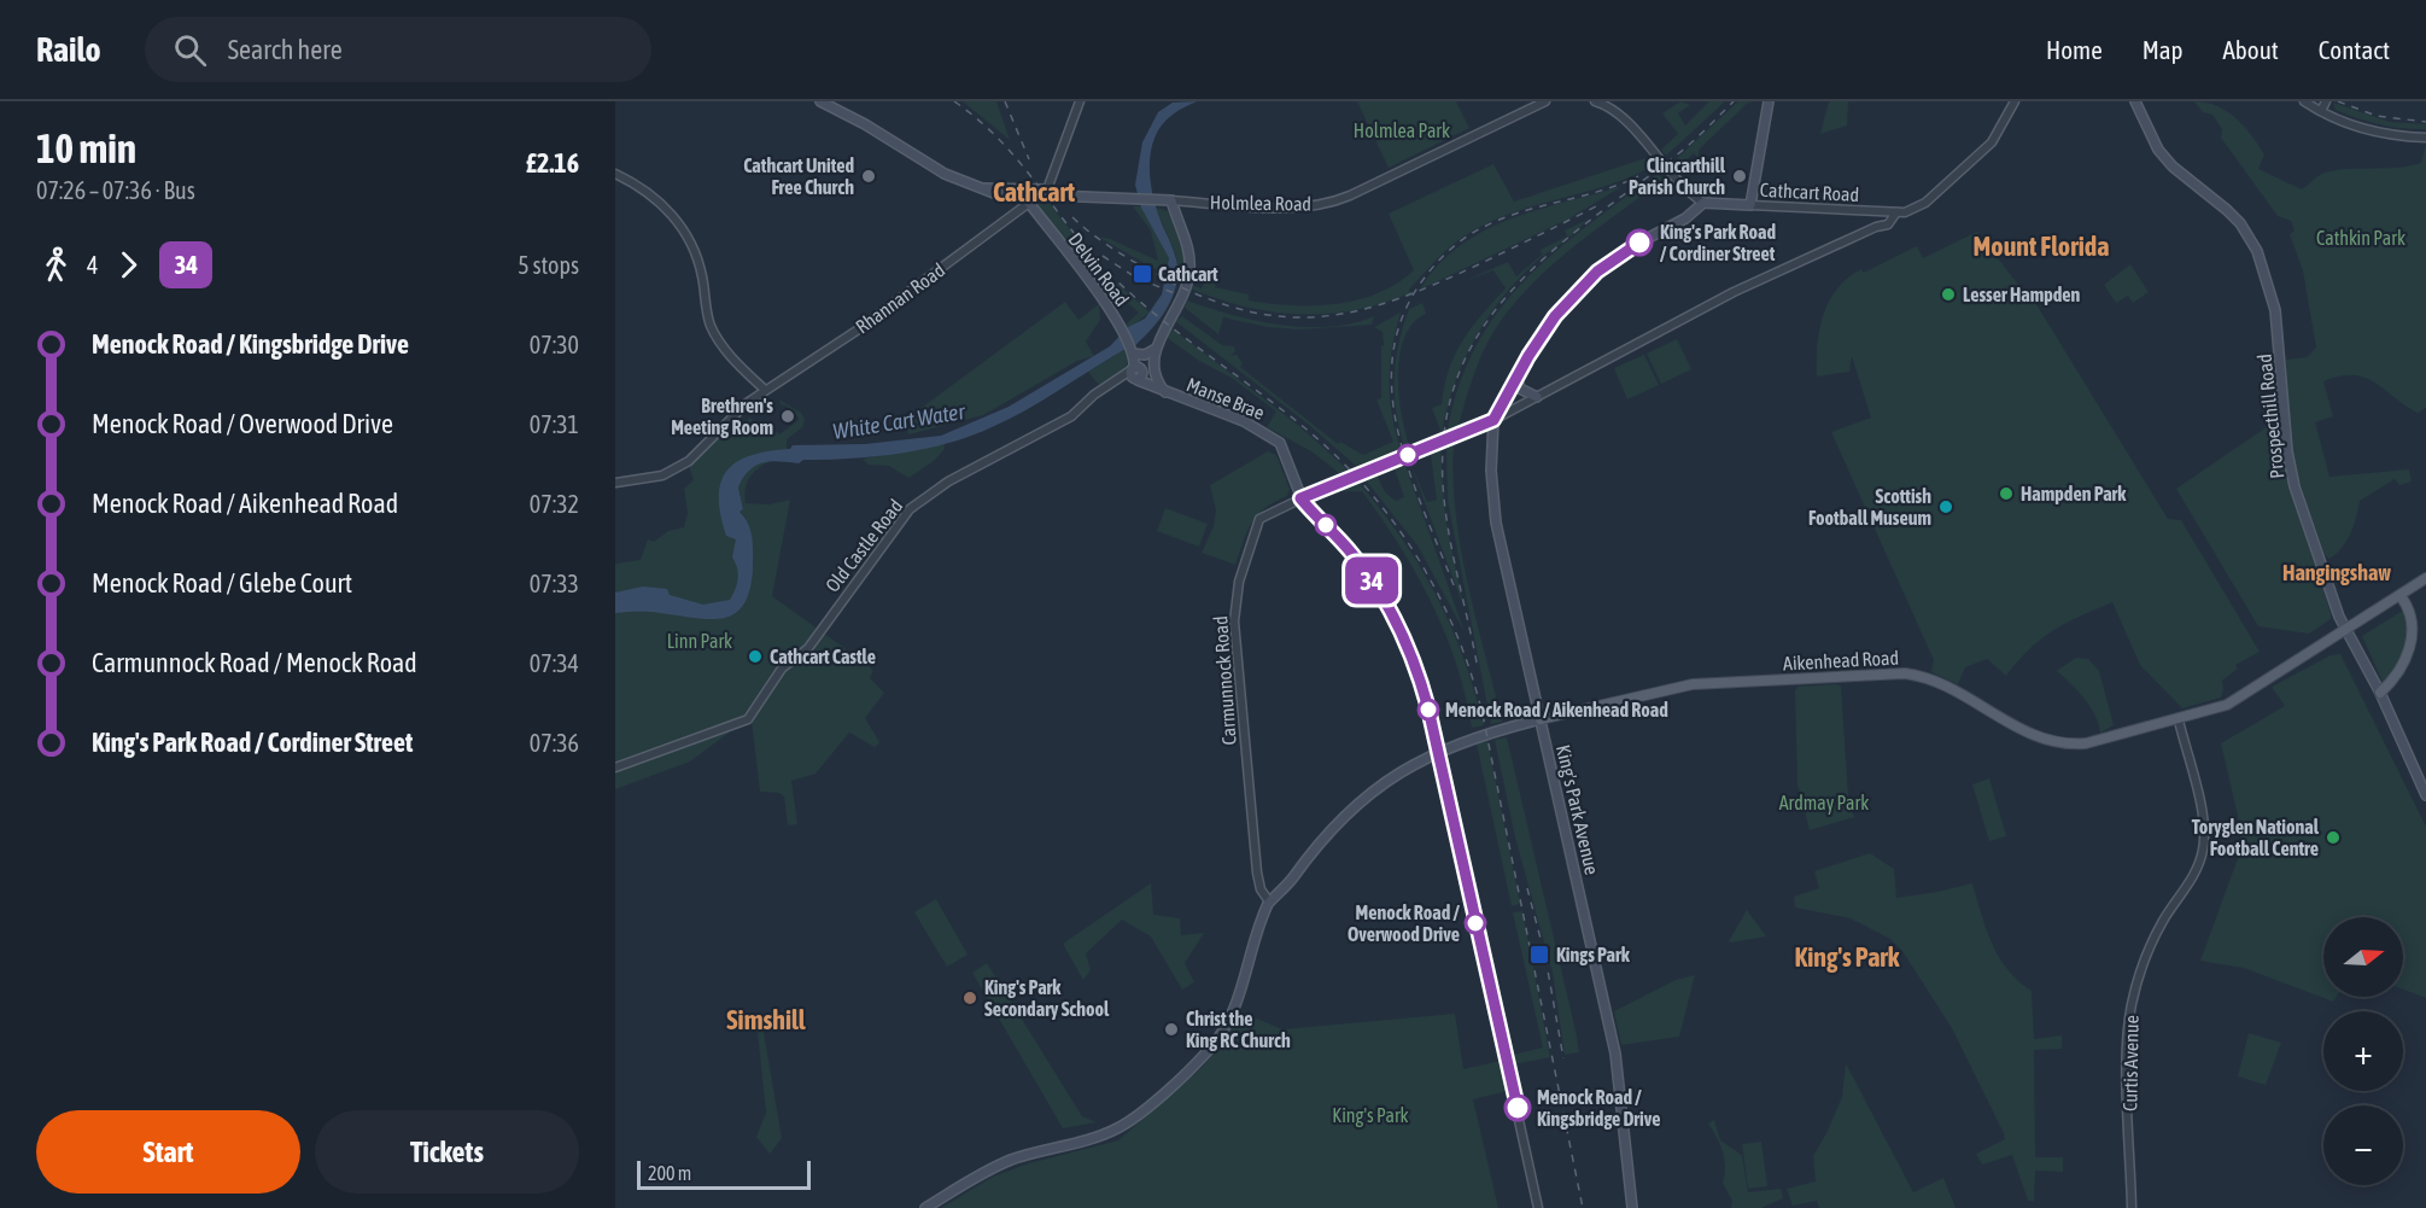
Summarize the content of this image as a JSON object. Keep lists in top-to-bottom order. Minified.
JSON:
{"streets":{"main road":["Cathcart Road","Delvin Road","Manse Brae","Prospecthill Road","Old Castle Road","Aikenhead Road","King's Park Avenue"],"street":["Holmlea Road","Rhannan Road","Carmunnock Road","Curtis Avenue"]},"crossings":[["Cathcart Road","Carmunnock Road"],["Holmlea Road","Old Castle Road"],["Delvin Road","Rhannan Road"],["Delvin Road","Manse Brae"],["Delvin Road","Old Castle Road"],["Manse Brae","Old Castle Road"],["Manse Brae","Carmunnock Road"],["Prospecthill Road","Aikenhead Road"],["Aikenhead Road","Carmunnock Road"],["Aikenhead Road","King's Park Avenue"],["Aikenhead Road","Curtis Avenue"],["Carmunnock Road","King's Park Avenue"]],"districts":["Cathcart","Mount Florida","Hangingshaw","King's Park","Simshill"],"water":["White Cart Water"],"parks":["Holmlea Park","Cathkin Park","Linn Park","Ardmay Park","King's Park"],"places":{"other":["Cathcart United Free Church","Clincarthill Parish Church","King's Park Road / Cordiner Street","Lesser Hampden","Brethren's Meeting Room","Hampden Park","Scottish Football Museum","Cathcart Castle","Menock Road / Aikenhead Road","Toryglen National Football Centre","Menock Road / Overwood Drive","King's Park Secondary School","Christ the King RC Church","Menock Road / Kingsbridge Drive"],"transit":["Cathcart","Kings Park"]},"lines":["bus line 34"],"scale_bar":"200 m","north":"right","page":{"header":"Railo","search":"Search here","nav":["Home","Map","About","Contact"],"heading":["10 min","07:26 – 07:36 · Bus","£2.16"],"on_map":"34","legs":["4","34","5 stops"],"list":[{"name":"Menock Road / Kingsbridge Drive","value":"07:30"},{"name":"Menock Road / Overwood Drive","value":"07:31"},{"name":"Menock Road / Aikenhead Road","value":"07:32"},{"name":"Menock Road / Glebe Court","value":"07:33"},{"name":"Carmunnock Road / Menock Road","value":"07:34"},{"name":"King's Park Road / Cordiner Street","value":"07:36"}],"map_buttons":["+","−"],"buttons":["Start","Tickets"],"scale":"200 m"}}
